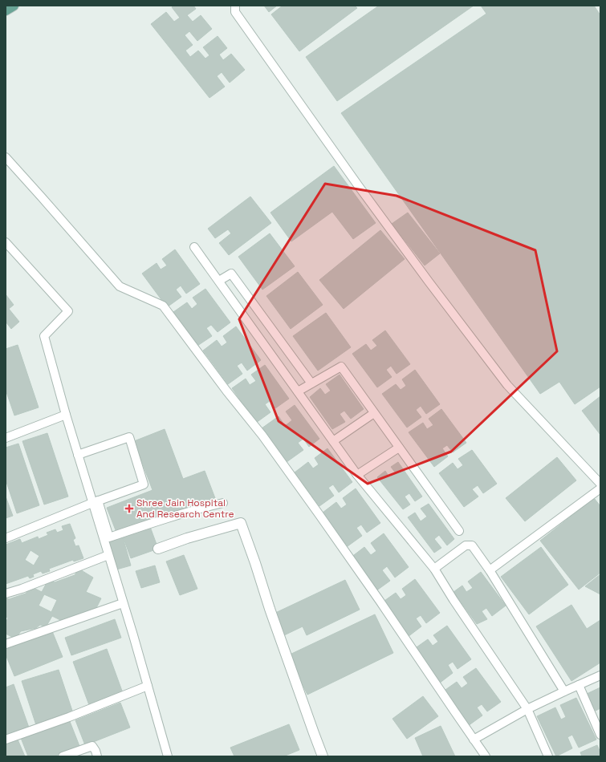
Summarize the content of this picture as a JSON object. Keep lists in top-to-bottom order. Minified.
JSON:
{"places":{"health":["Shree Jain Hospital And Research Centre"]}}
